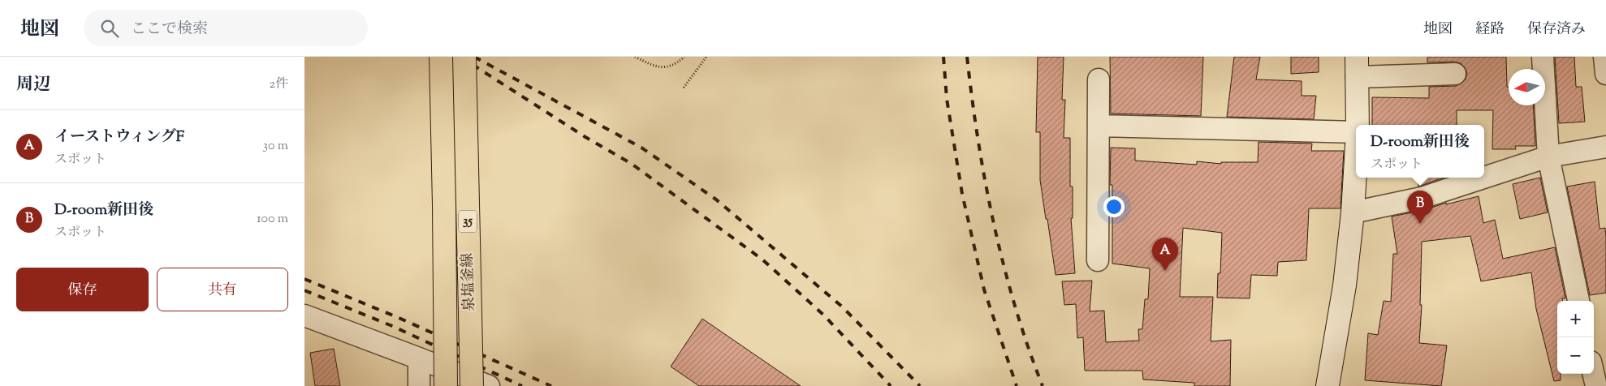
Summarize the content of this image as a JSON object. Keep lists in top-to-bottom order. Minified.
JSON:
{"streets":{"main road":["35","泉塩釜線"]},"north":"left","page":{"header":"地図","search":"ここで検索","nav":["地図","経路","保存済み"],"heading":["周辺","2件"],"list":[{"mark":"A","name":"イーストウィングF","note":"スポット","value":"30 m"},{"mark":"B","name":"D-room新田後","note":"スポット","value":"100 m"}],"popup":["D-room新田後","スポット"],"pins":["B","A"],"buttons":["保存","共有"],"map_buttons":["+","−"]}}
